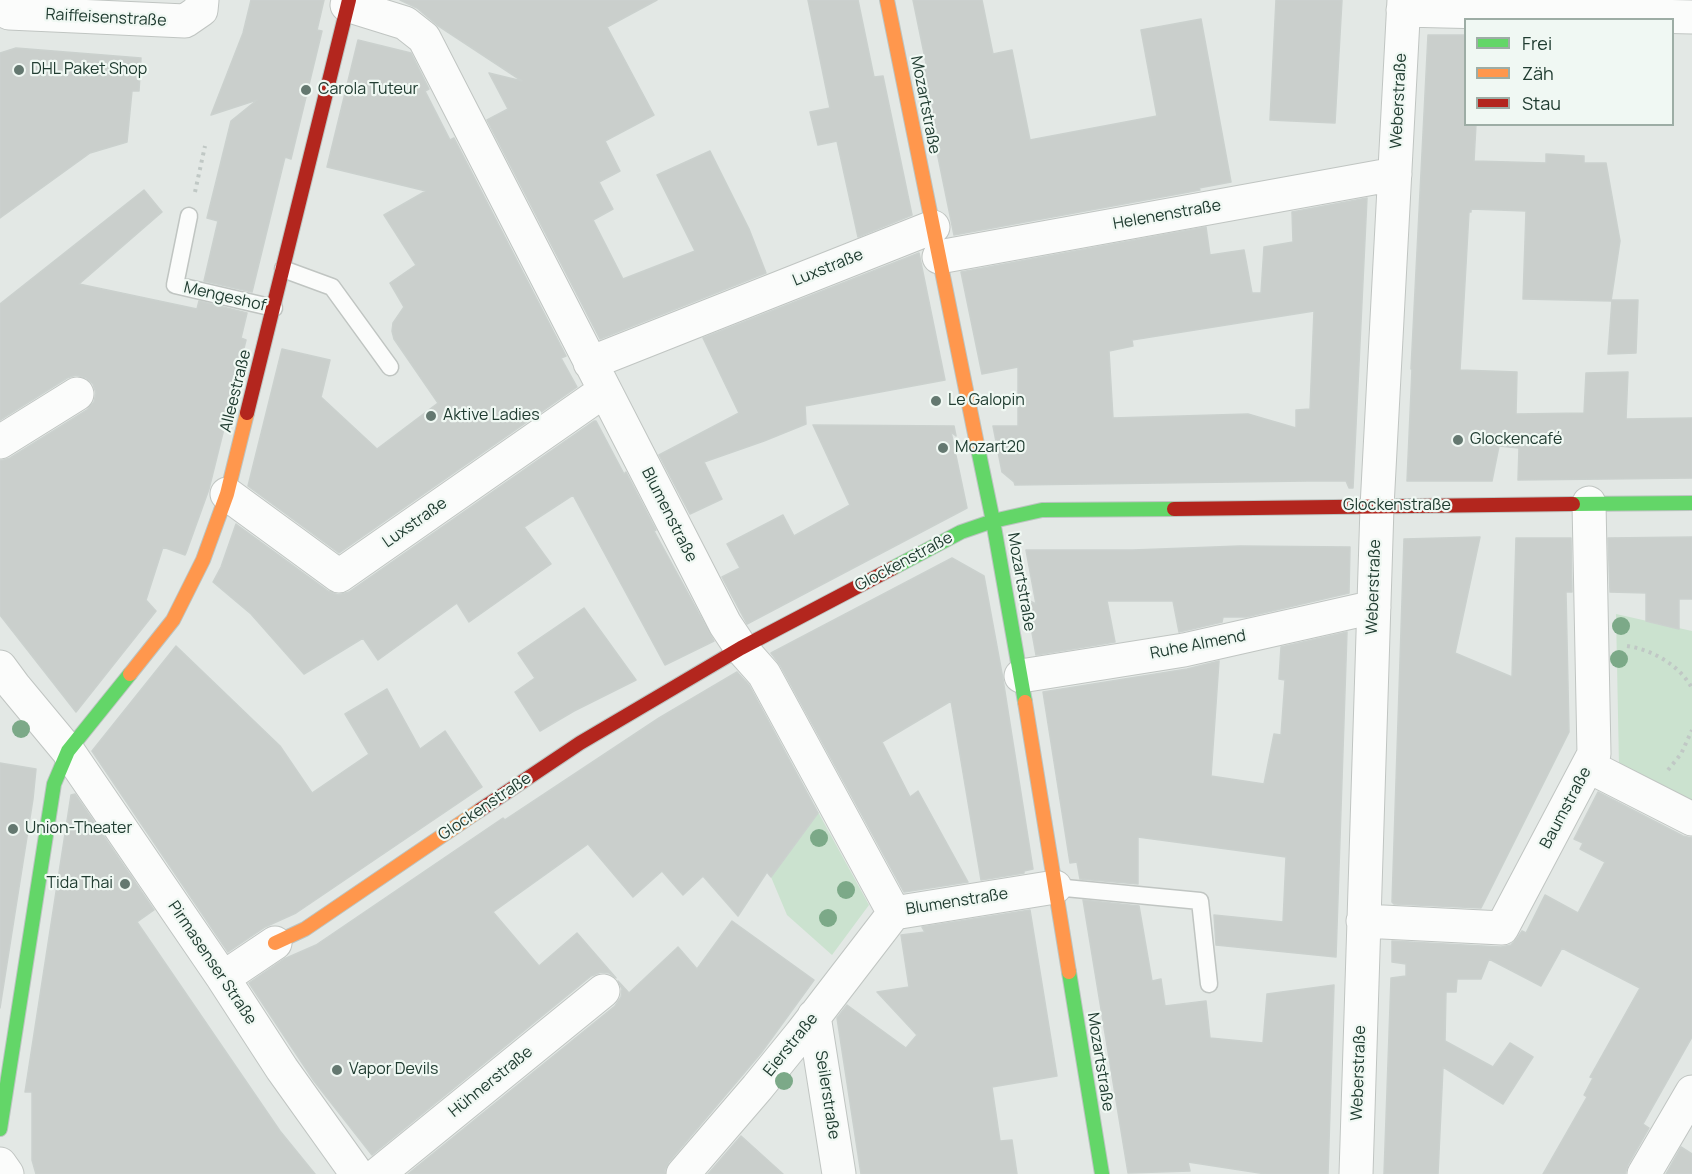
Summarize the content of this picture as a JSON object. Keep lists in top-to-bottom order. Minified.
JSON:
{"streets":{"street":["Raiffeisenstraße","Weberstraße","Mozartstraße","Helenenstraße","Luxstraße","Alleestraße","Glockenstraße","Blumenstraße","Ruhe Almend","Baumstraße","Pirmasenser Straße","Eierstraße","Hühnerstraße","Seilerstraße"],"lane":["Mengeshof"]},"crossings":[["Weberstraße","Helenenstraße"],["Weberstraße","Glockenstraße"],["Weberstraße","Ruhe Almend"],["Weberstraße","Baumstraße"],["Mozartstraße","Helenenstraße"],["Mozartstraße","Luxstraße"],["Mozartstraße","Glockenstraße"],["Mozartstraße","Blumenstraße"],["Mozartstraße","Ruhe Almend"],["Helenenstraße","Luxstraße"],["Luxstraße","Alleestraße"],["Luxstraße","Blumenstraße"],["Mengeshof","Alleestraße"],["Alleestraße","Blumenstraße"],["Alleestraße","Pirmasenser Straße"],["Glockenstraße","Blumenstraße"],["Glockenstraße","Baumstraße"],["Glockenstraße","Pirmasenser Straße"],["Blumenstraße","Eierstraße"],["Eierstraße","Seilerstraße"]],"places":["DHL Paket Shop","Carola Tuteur","Le Galopin","Aktive Ladies","Glockencafé","Mozart20","Union-Theater","Tida Thai","Vapor Devils"],"legend":["Frei","Zäh","Stau"]}
